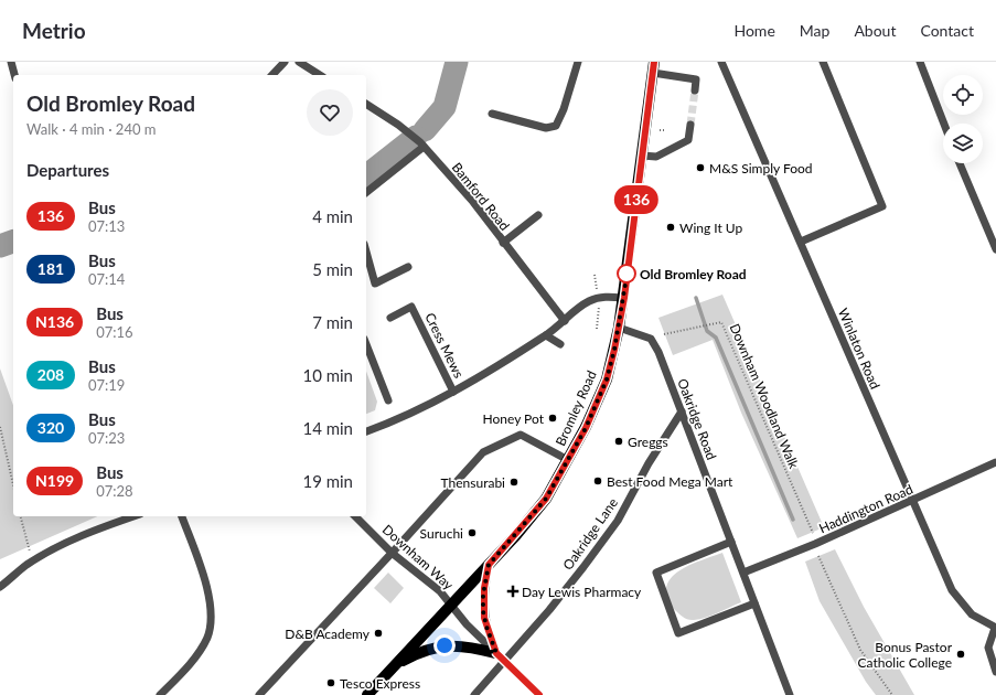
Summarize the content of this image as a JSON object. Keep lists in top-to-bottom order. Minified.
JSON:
{"streets":{"main road":["Bromley Road"],"street":["Bamford Road","Cress Mews","Winlaton Road","Oakridge Road","Haddington Road","Oakridge Lane","Downham Way"],"path":["Downham Woodland Walk"]},"crossings":[["Winlaton Road","Haddington Road"],["Bromley Road","Oakridge Road"],["Bromley Road","Downham Way"],["Oakridge Road","Haddington Road"],["Oakridge Road","Oakridge Lane"],["Oakridge Lane","Downham Way"]],"places":{"other":["M&S Simply Food","Wing It Up","Old Bromley Road","Honey Pot","Greggs","Best Food Mega Mart","Thensurabi","Suruchi","D&B Academy","Bonus Pastor Catholic College","Tesco Express"],"health":["Day Lewis Pharmacy"]},"lines":["bus line 136"],"page":{"header":"Metrio","nav":["Home","Map","About","Contact"],"on_map":"136","heading":[["Old Bromley Road","Walk · 4 min · 240 m"],"Departures"],"list":[{"mark":"136","name":"Bus","note":"07:13","value":"4 min"},{"mark":"181","name":"Bus","note":"07:14","value":"5 min"},{"mark":"N136","name":"Bus","note":"07:16","value":"7 min"},{"mark":"208","name":"Bus","note":"07:19","value":"10 min"},{"mark":"320","name":"Bus","note":"07:23","value":"14 min"},{"mark":"N199","name":"Bus","note":"07:28","value":"19 min"}]}}
